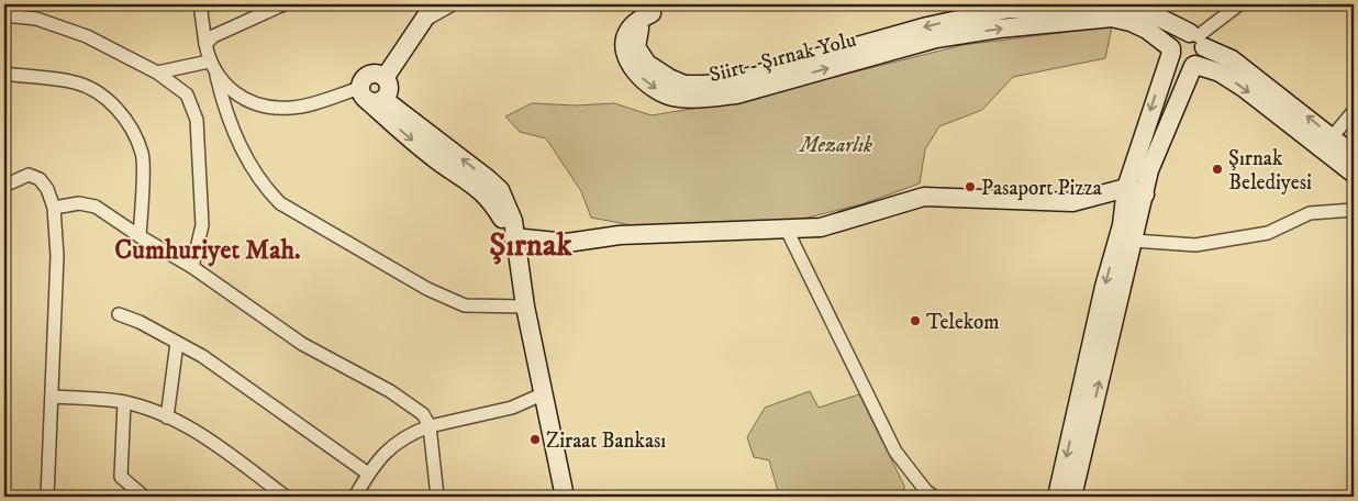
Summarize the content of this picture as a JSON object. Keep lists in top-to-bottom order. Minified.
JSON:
{"streets":{"street":["Siirt - Şırnak Yolu"]},"districts":["Şırnak","Cumhuriyet Mah."],"parks":["Mezarlık"],"places":["Şırnak Belediyesi","Pasaport Pizza","Telekom","Ziraat Bankası"]}
